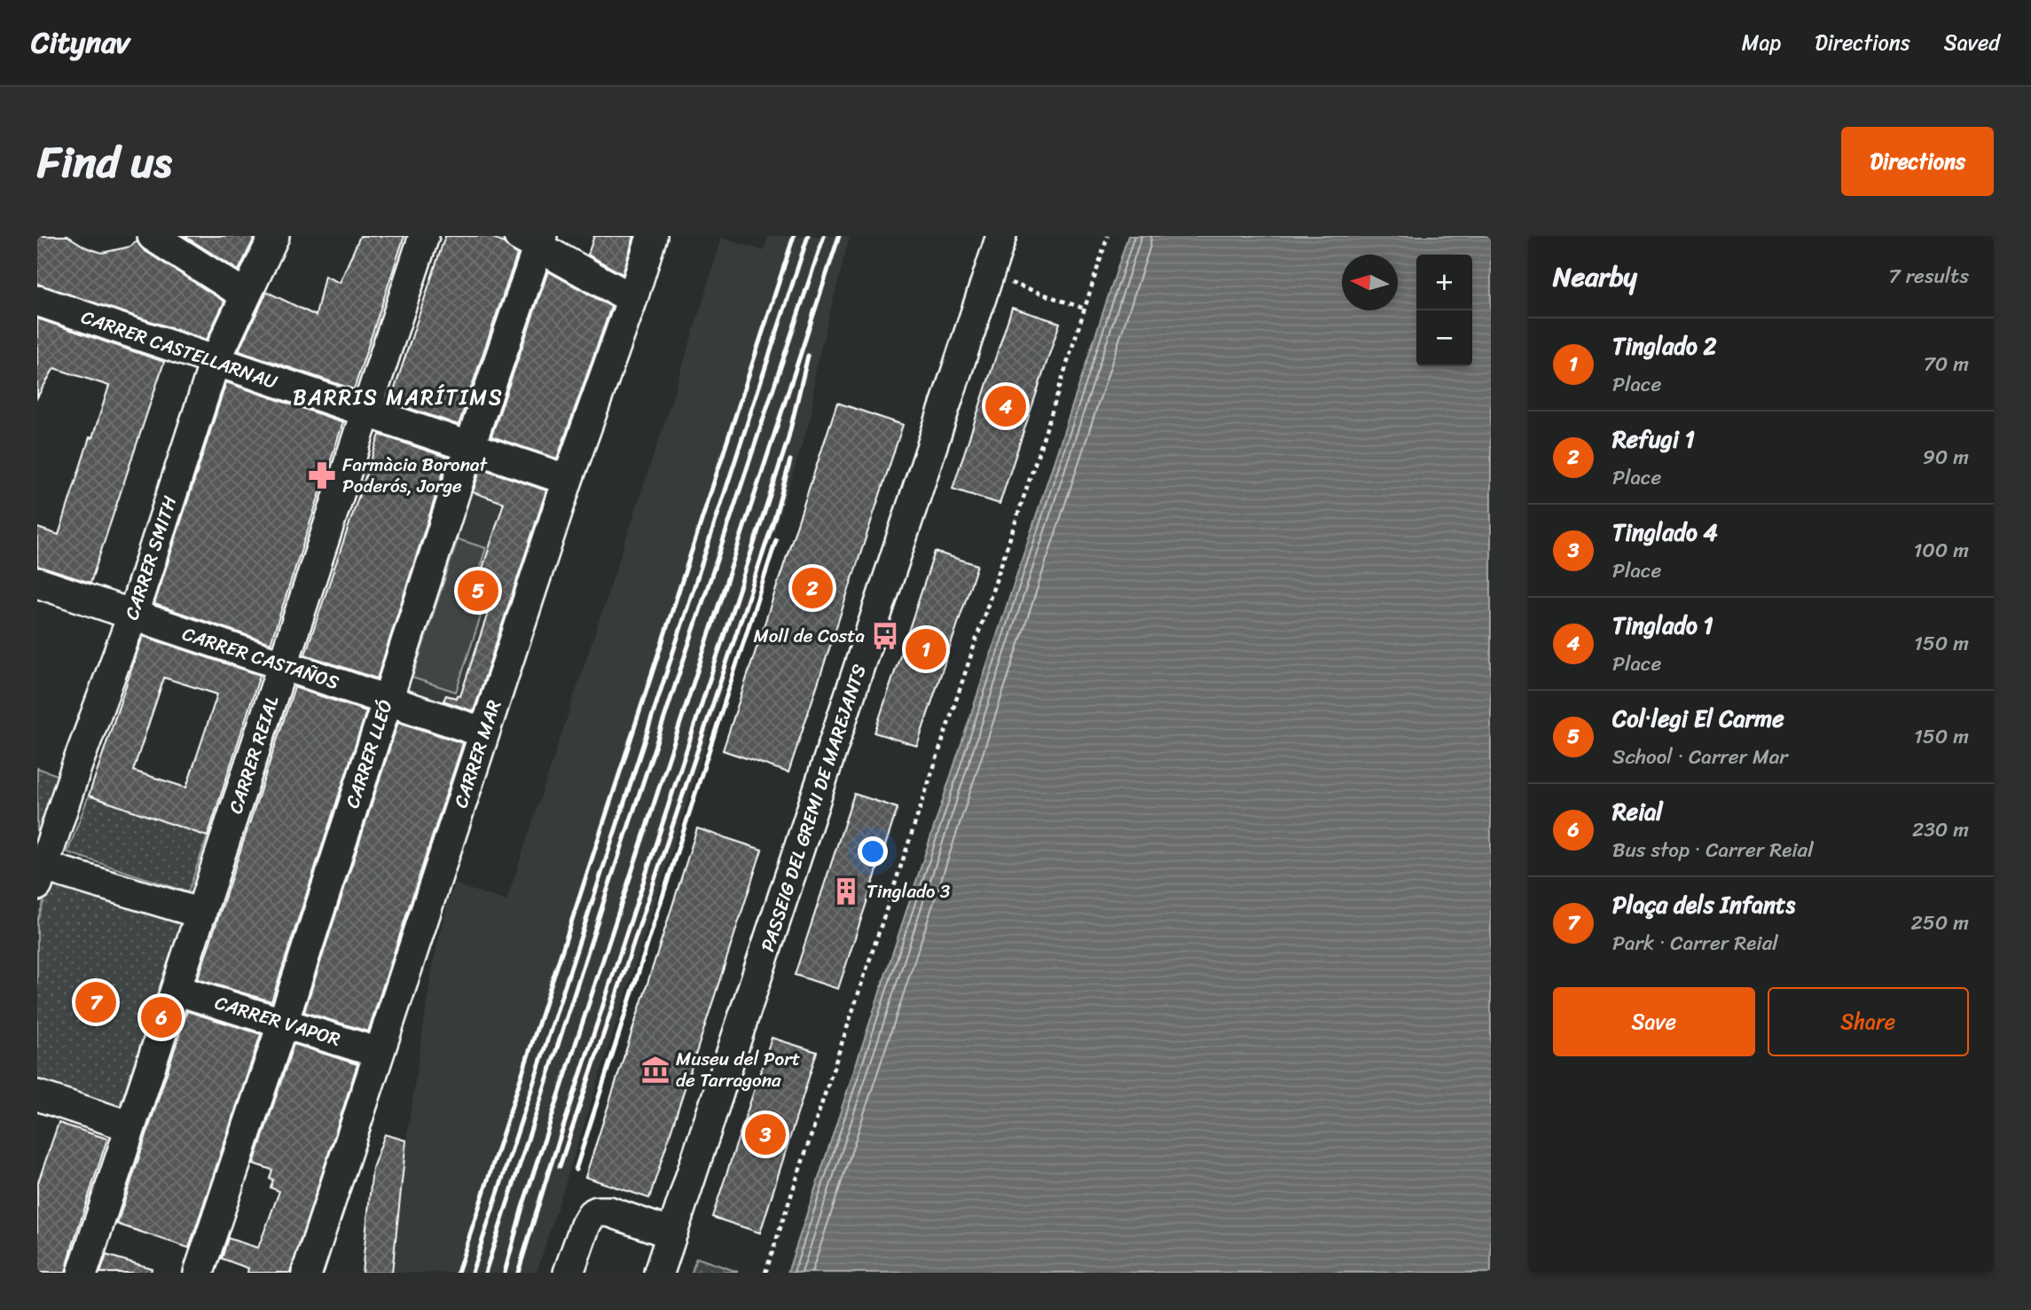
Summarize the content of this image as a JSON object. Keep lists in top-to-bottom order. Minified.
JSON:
{"streets":{"street":["CARRER CASTELLARNAU","CARRER SMITH","CARRER CASTAÑOS","CARRER LLEÓ","CARRER MAR","CARRER REIAL","PASSEIG DEL GREMI DE MAREJANTS","CARRER VAPOR"]},"crossings":[["CARRER CASTELLARNAU","CARRER SMITH"],["CARRER CASTELLARNAU","CARRER LLEÓ"],["CARRER CASTELLARNAU","CARRER MAR"],["CARRER CASTELLARNAU","CARRER REIAL"],["CARRER SMITH","CARRER CASTAÑOS"],["CARRER CASTAÑOS","CARRER LLEÓ"],["CARRER CASTAÑOS","CARRER MAR"],["CARRER CASTAÑOS","CARRER REIAL"],["CARRER LLEÓ","CARRER VAPOR"],["CARRER MAR","CARRER VAPOR"],["CARRER REIAL","CARRER VAPOR"]],"districts":["BARRIS MARÍTIMS"],"places":{"pharmacy":["Farmàcia Boronat Poderós, Jorge"],"bus stop":["Moll de Costa"],"building":["Tinglado 3"],"museum":["Museu del Port de Tarragona"]},"north":"left","page":{"header":"Citynav","nav":["Map","Directions","Saved"],"title":"Find us","buttons":["Directions",["Save","Share"]],"heading":["Nearby","7 results"],"map_buttons":["+","−"],"list":[{"mark":"1","name":"Tinglado 2","note":"Place","value":"70 m"},{"mark":"2","name":"Refugi 1","note":"Place","value":"90 m"},{"mark":"3","name":"Tinglado 4","note":"Place","value":"100 m"},{"mark":"4","name":"Tinglado 1","note":"Place","value":"150 m"},{"mark":"5","name":"Col·legi El Carme","note":"School · Carrer Mar","value":"150 m"},{"mark":"6","name":"Reial","note":"Bus stop · Carrer Reial","value":"230 m"},{"mark":"7","name":"Plaça dels Infants","note":"Park · Carrer Reial","value":"250 m"}],"pins":["4","2","5","1","7","6","3"]}}
